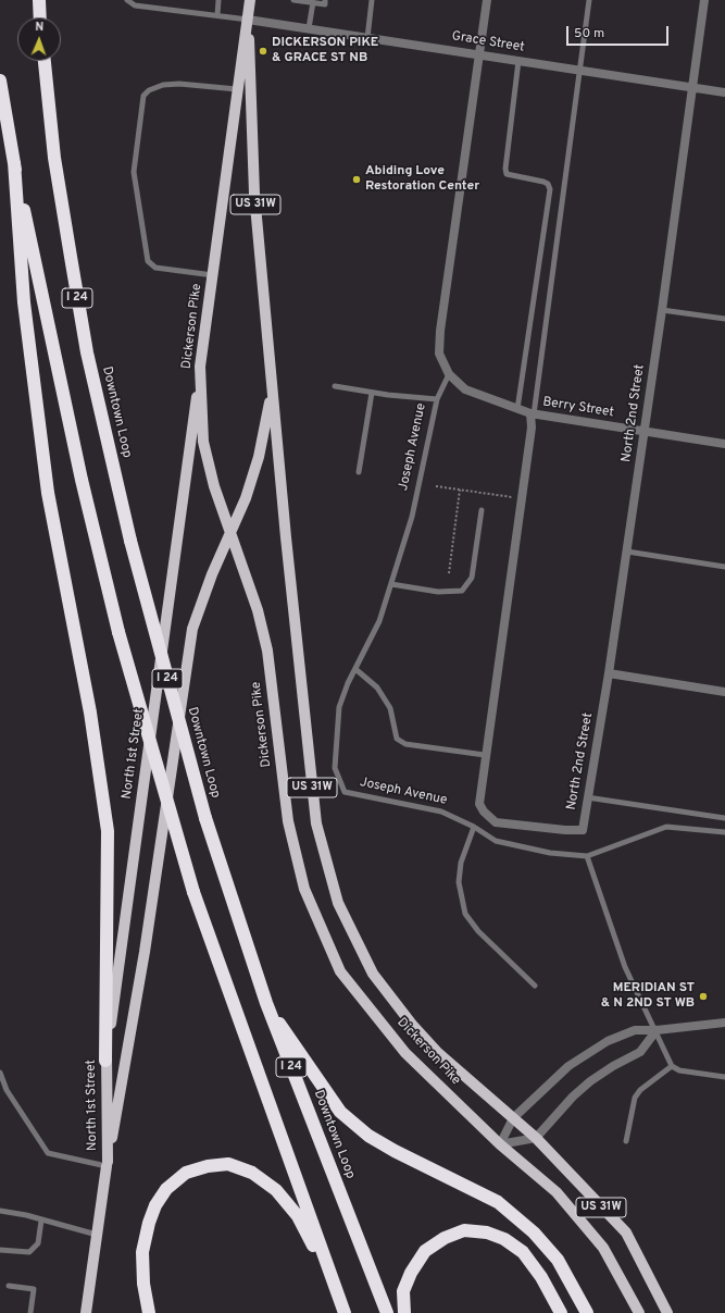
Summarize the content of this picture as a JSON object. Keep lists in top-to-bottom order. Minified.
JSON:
{"streets":{"highway":["I 24","Downtown Loop"],"main road":["US 31W","Dickerson Pike","North 1st Street"],"street":["Grace Street","Berry Street","North 2nd Street"],"lane":["Joseph Avenue"]},"crossings":[["Grace Street","Dickerson Pike"],["Grace Street","North 2nd Street"],["Dickerson Pike","North 1st Street"],["Berry Street","North 2nd Street"]],"places":["DICKERSON PIKE & GRACE ST NB","Abiding Love Restoration Center","MERIDIAN ST & N 2ND ST WB"],"scale_bar":"50 m","north":"top"}
